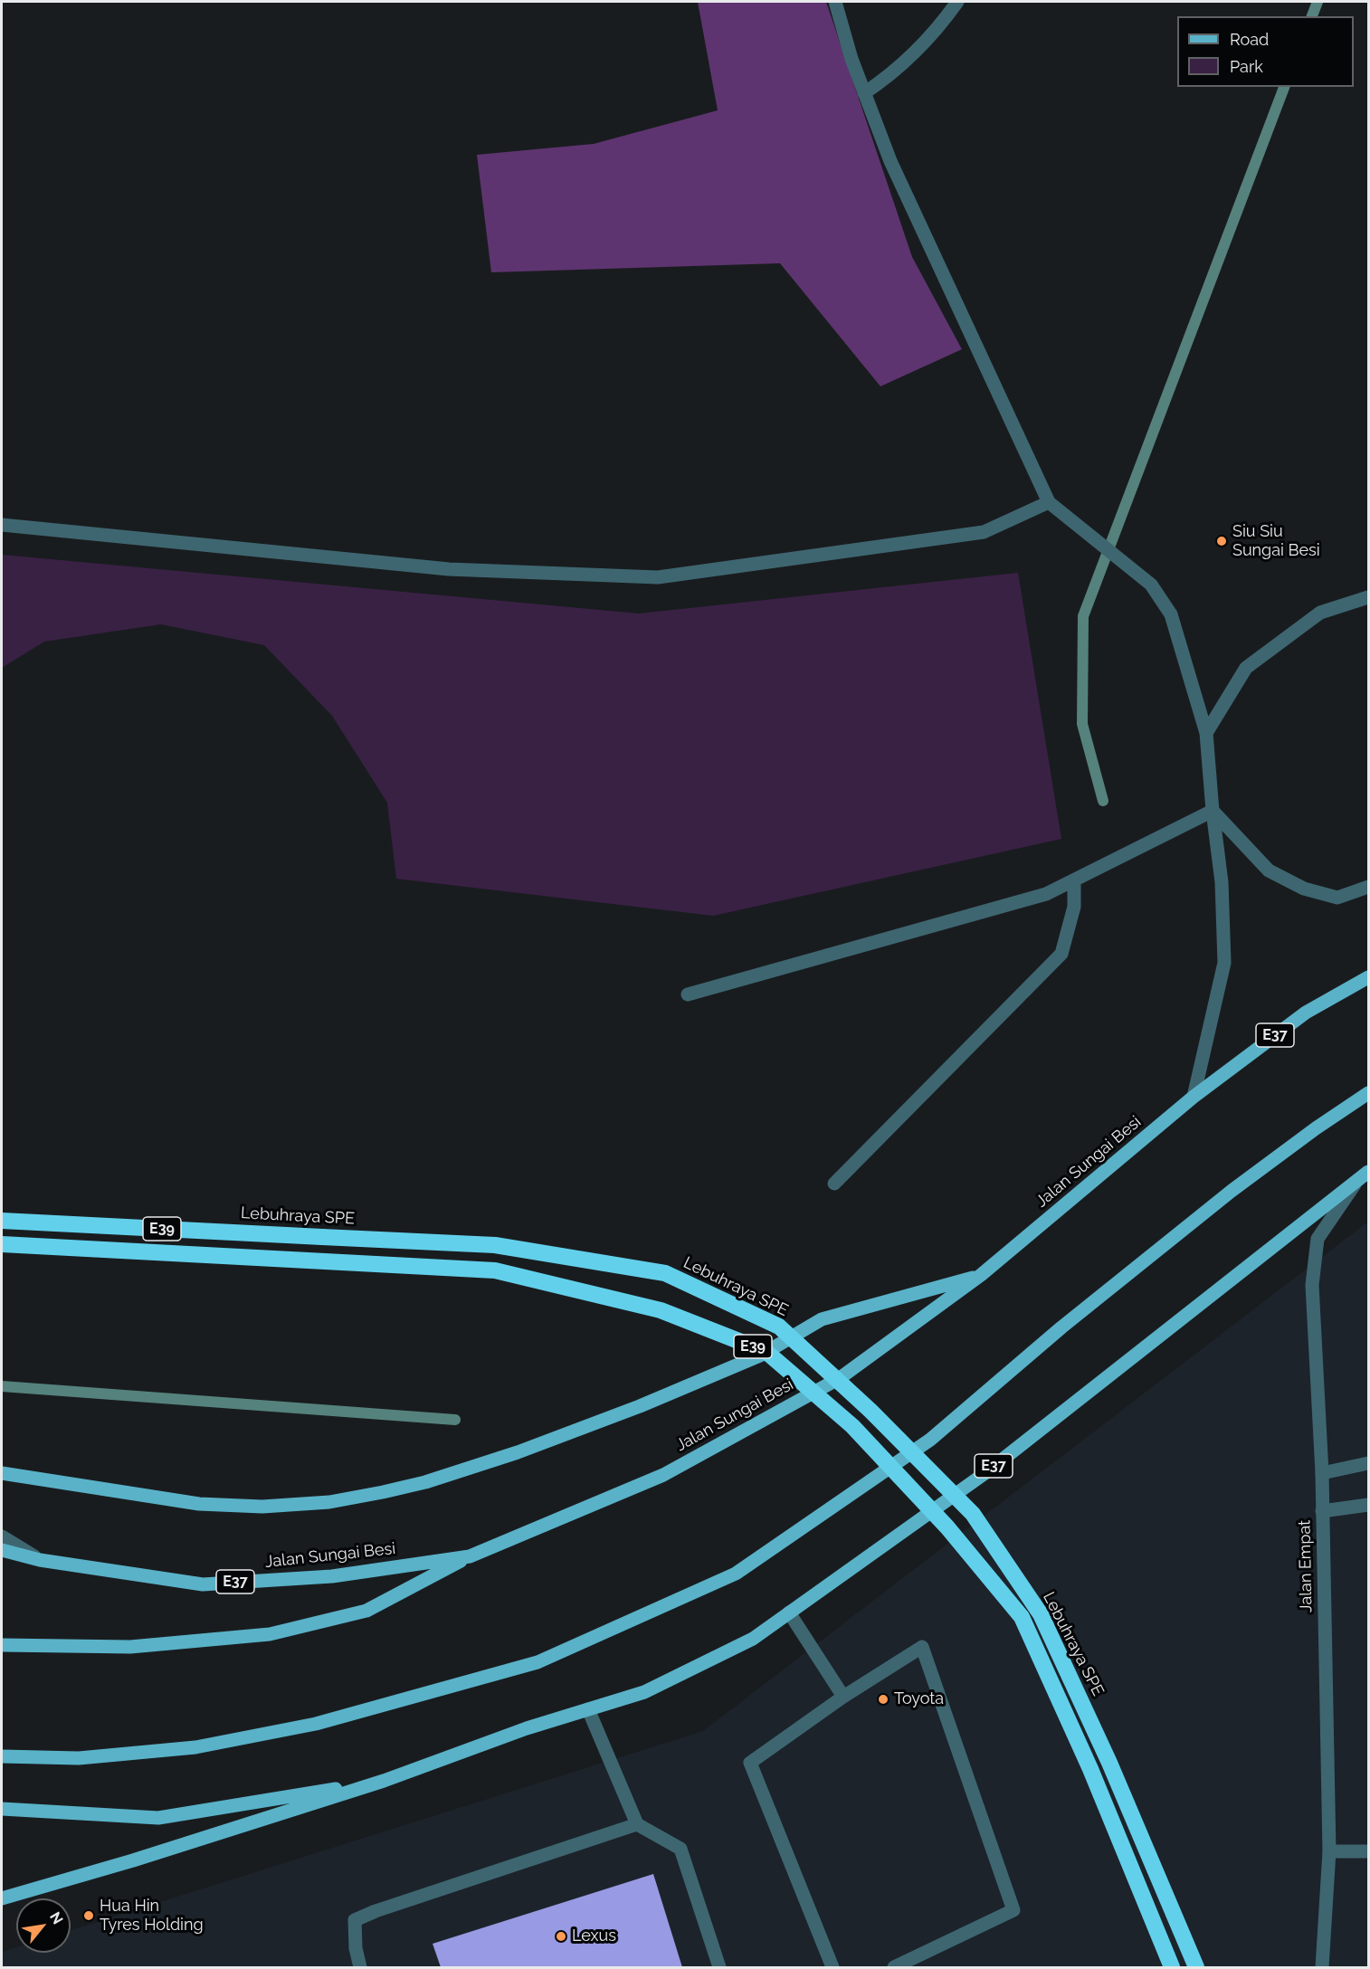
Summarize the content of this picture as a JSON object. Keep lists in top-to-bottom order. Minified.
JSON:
{"streets":{"highway":["Lebuhraya SPE","E39"],"main road":["E37","Jalan Sungai Besi"],"street":["Jalan Empat"]},"crossings":[["E37","Jalan Empat"]],"places":["Siu Siu Sungai Besi","Toyota","Hua Hin Tyres Holding","Lexus"],"legend":["Road","Park"],"north":"top right"}
